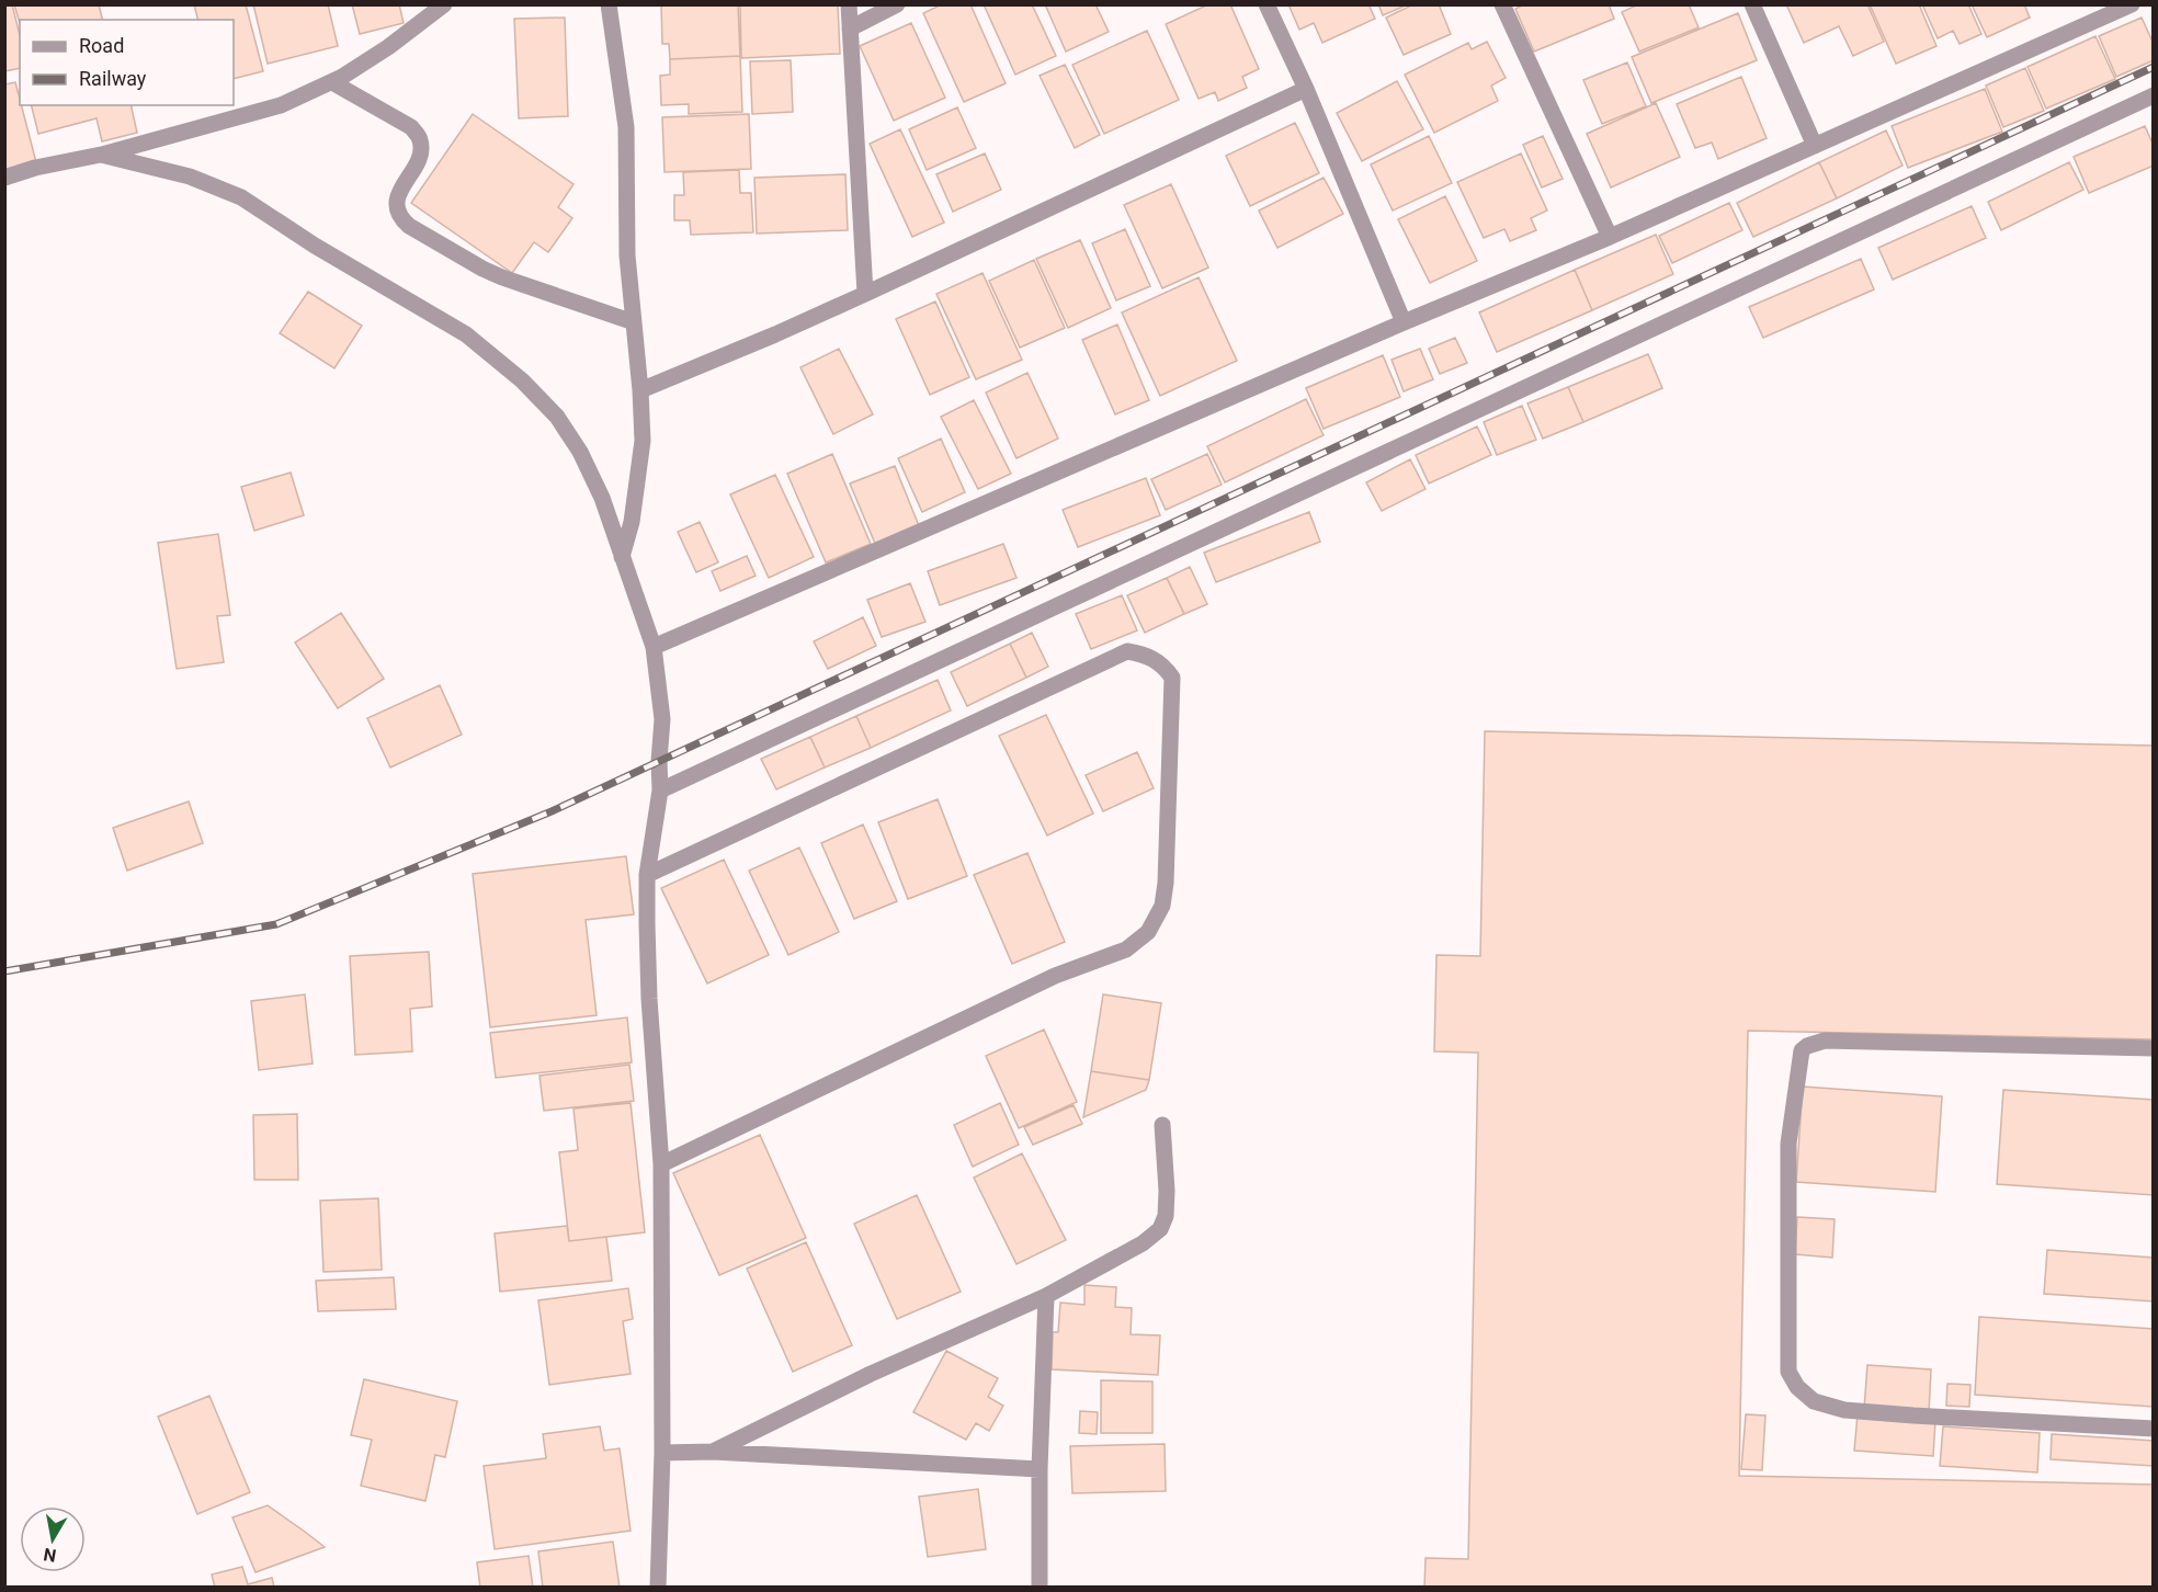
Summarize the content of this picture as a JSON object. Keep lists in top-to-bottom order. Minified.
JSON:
{"legend":["Road","Railway"],"north":"bottom"}
